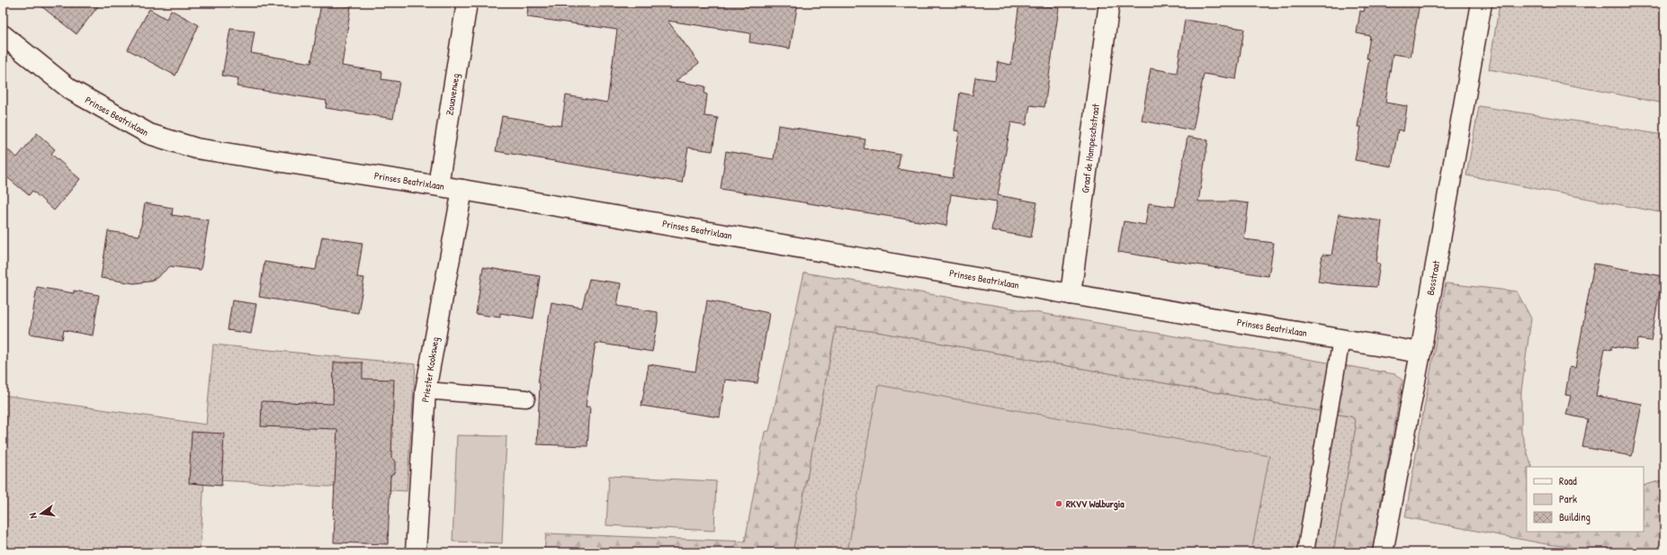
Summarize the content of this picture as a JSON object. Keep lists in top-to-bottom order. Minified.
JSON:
{"streets":{"street":["Zouavenweg","Prinses Beatrixlaan","Graaf de Hompeschstraat","Bosstraat","Priester Kooksweg"]},"crossings":[["Zouavenweg","Prinses Beatrixlaan"],["Prinses Beatrixlaan","Graaf de Hompeschstraat"],["Prinses Beatrixlaan","Bosstraat"],["Prinses Beatrixlaan","Priester Kooksweg"]],"places":["RKVV Walburgia"],"legend":["Road","Park","Building"],"north":"left"}
